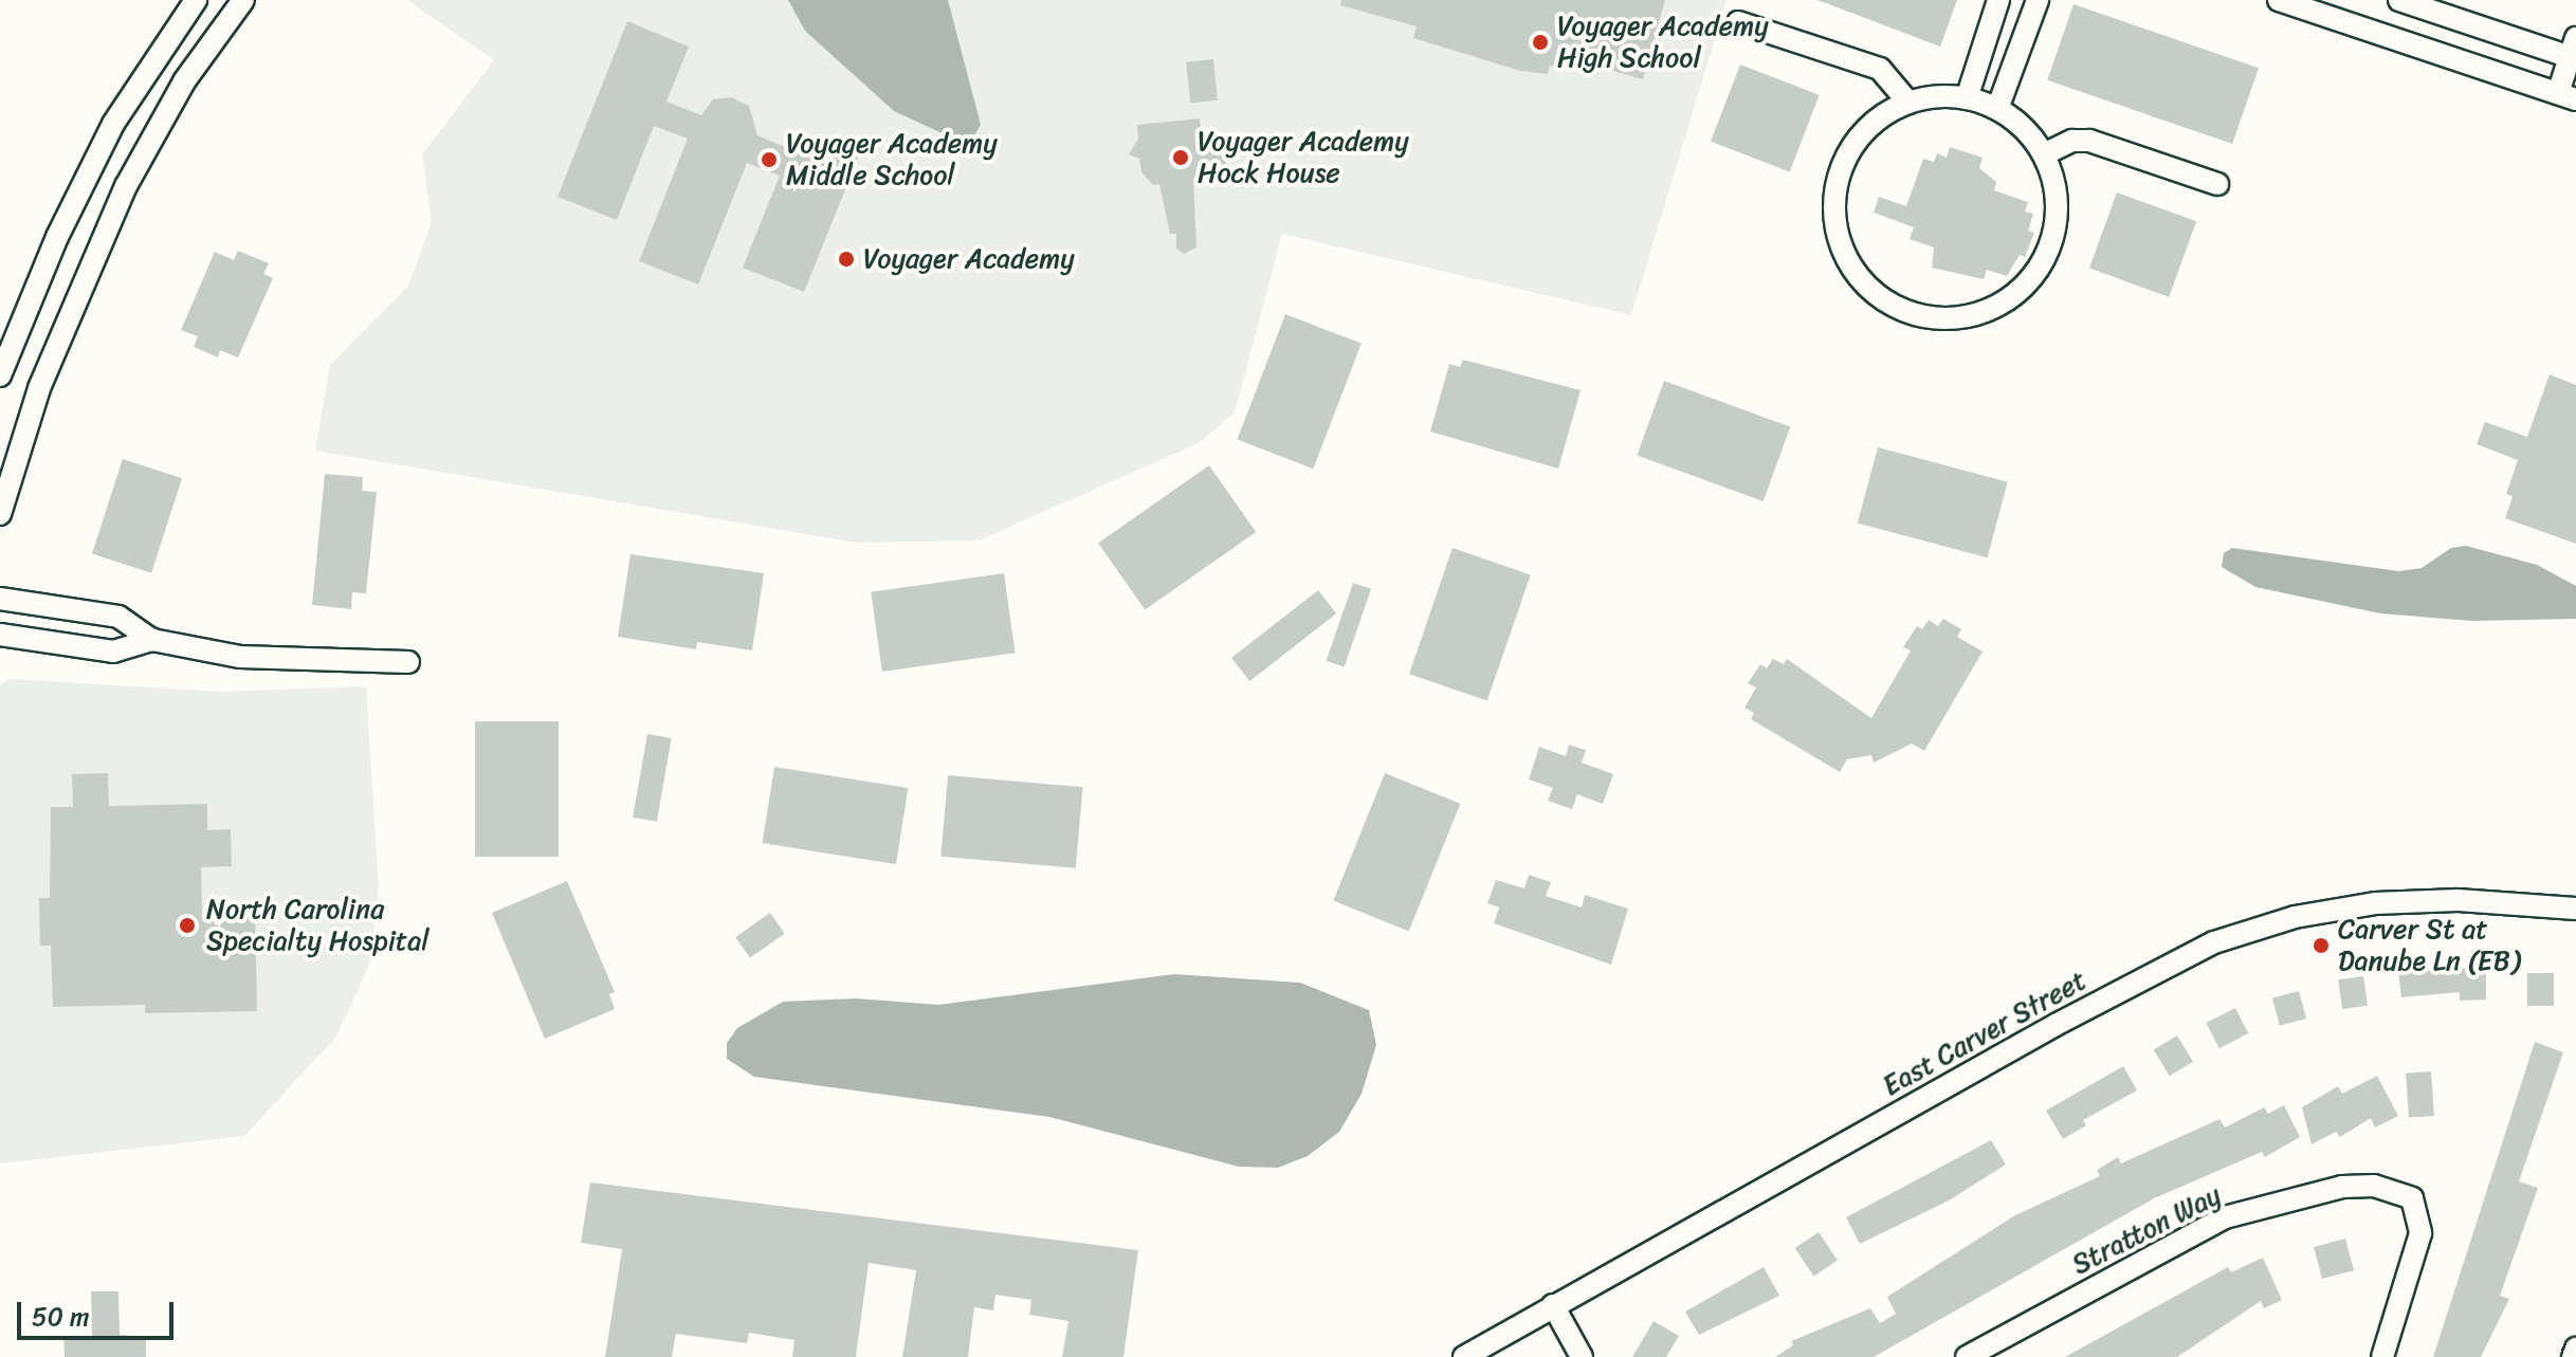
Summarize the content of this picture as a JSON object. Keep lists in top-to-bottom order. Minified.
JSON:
{"streets":{"street":["East Carver Street","Stratton Way"]},"places":["Voyager Academy High School","Voyager Academy Hock House","Voyager Academy Middle School","Voyager Academy","North Carolina Specialty Hospital","Carver St at Danube Ln (EB)"],"scale_bar":"50 m"}
